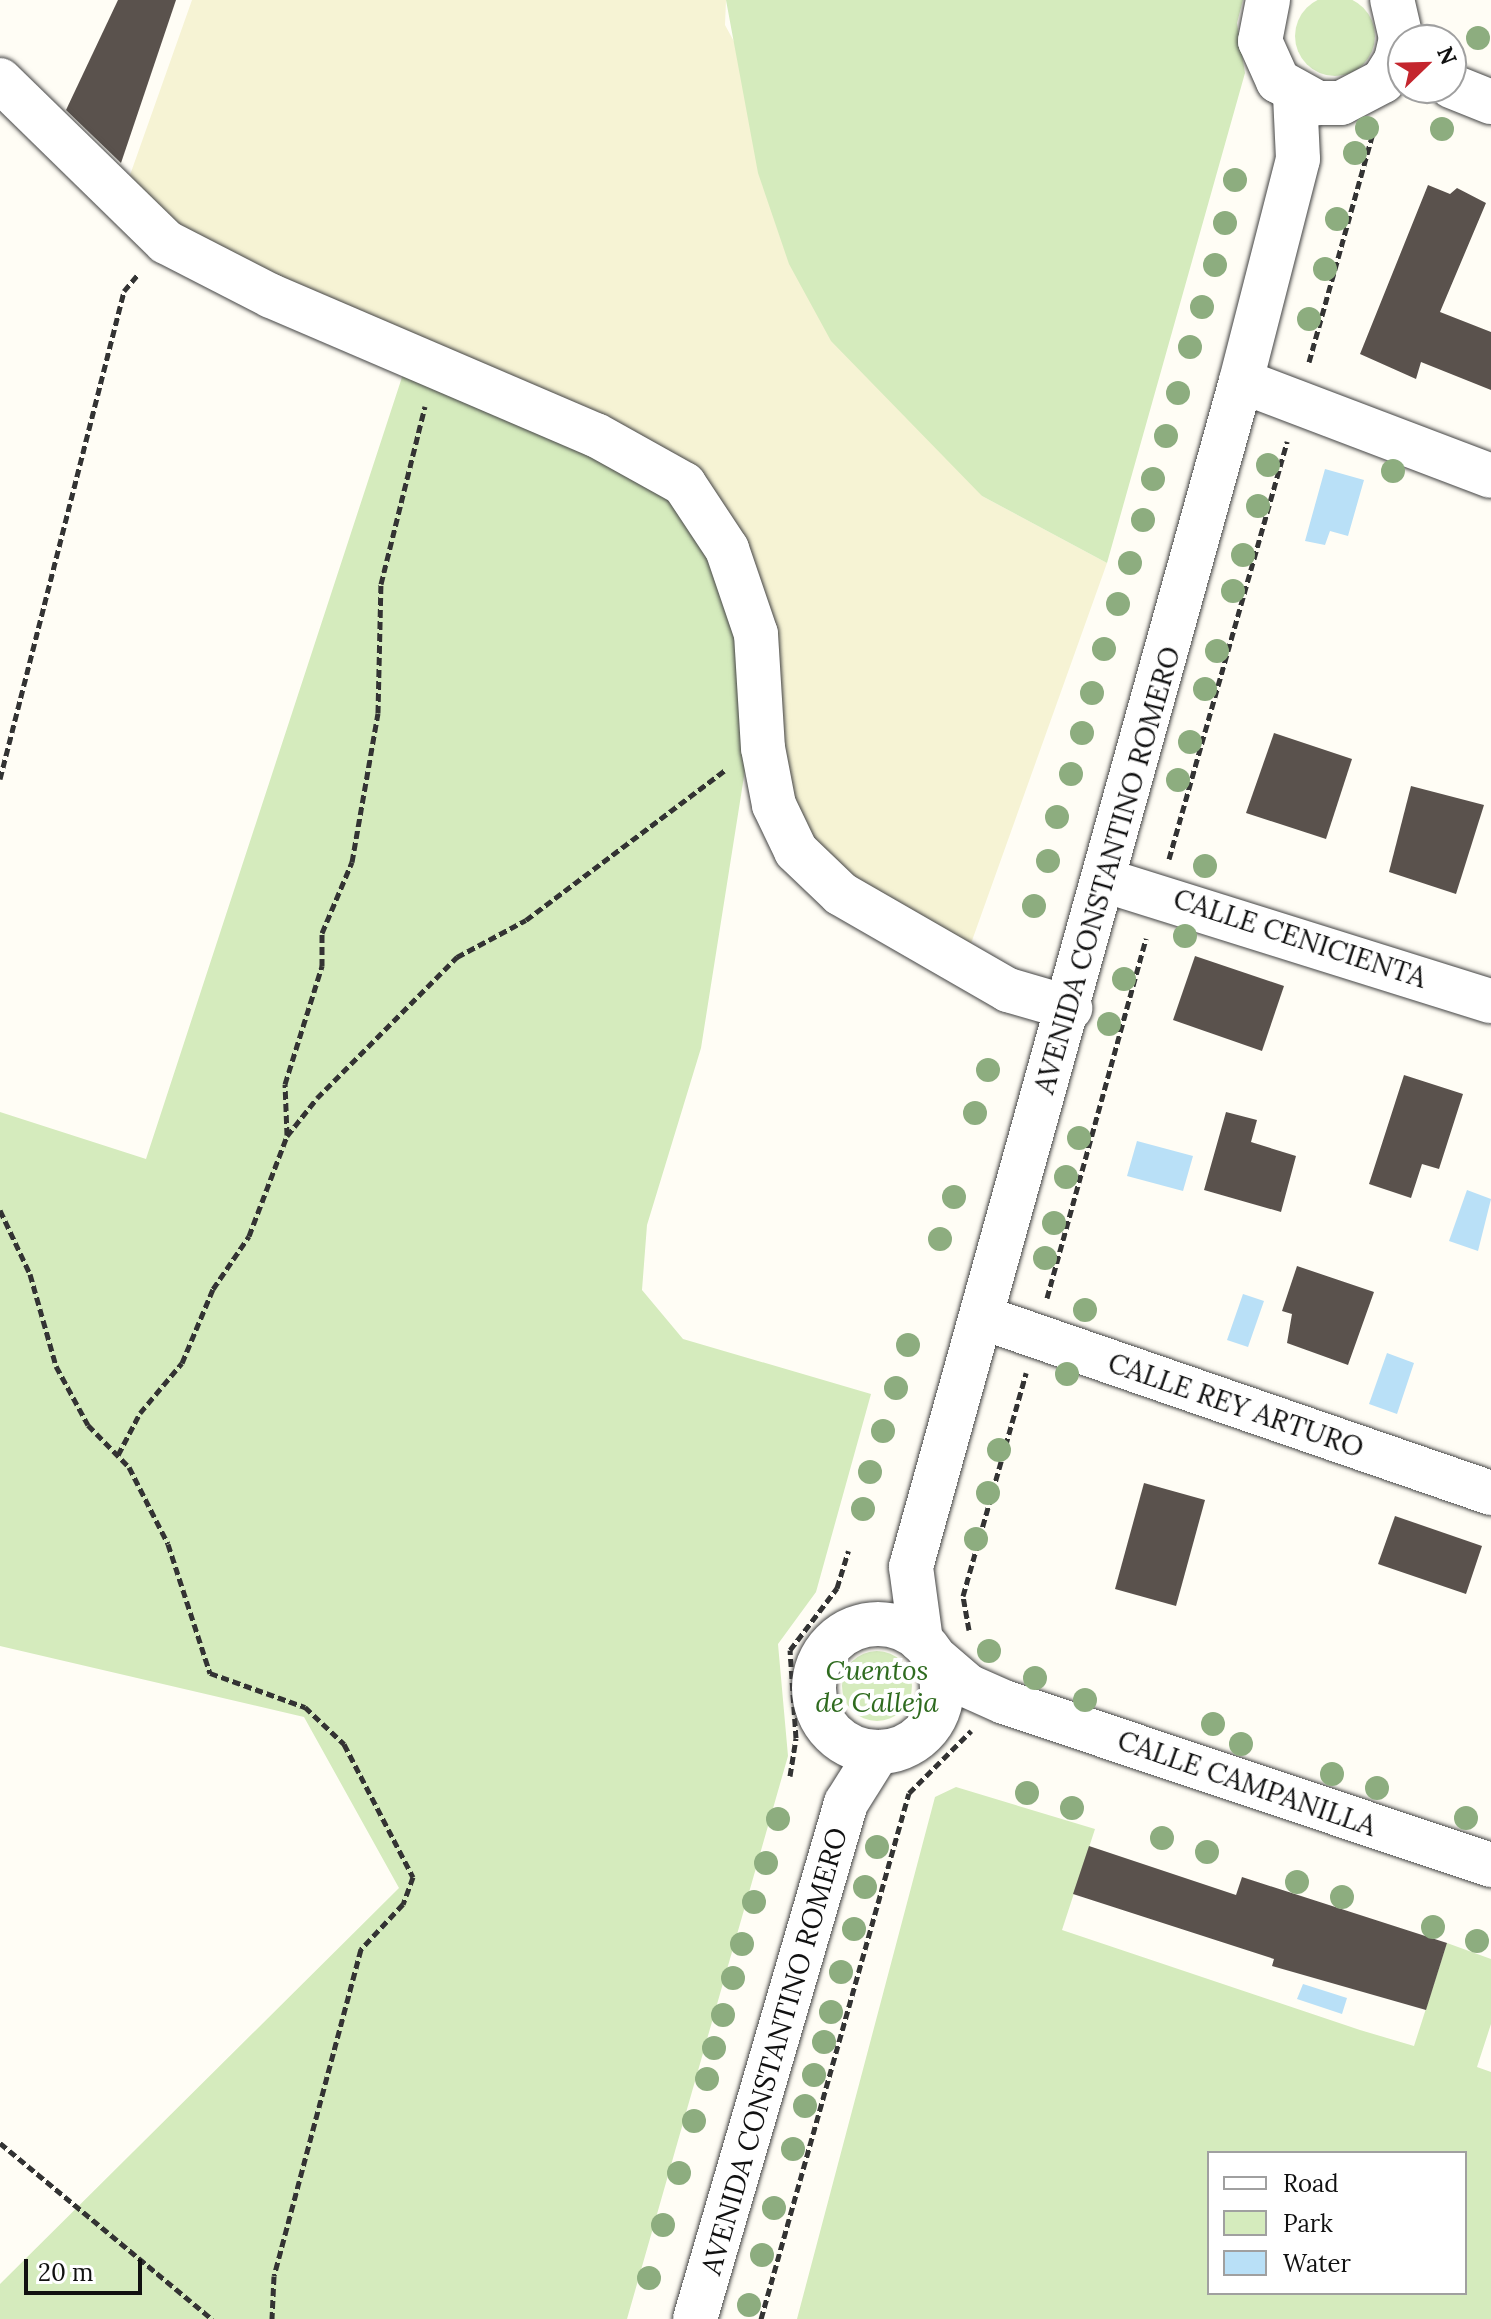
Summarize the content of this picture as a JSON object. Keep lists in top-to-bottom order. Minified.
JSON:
{"streets":{"street":["AVENIDA CONSTANTINO ROMERO","CALLE CENICIENTA","CALLE REY ARTURO","CALLE CAMPANILLA"]},"crossings":[["AVENIDA CONSTANTINO ROMERO","CALLE CENICIENTA"],["AVENIDA CONSTANTINO ROMERO","CALLE REY ARTURO"],["AVENIDA CONSTANTINO ROMERO","CALLE CAMPANILLA"]],"parks":["Cuentos de Calleja"],"legend":["Road","Park","Water"],"scale_bar":"20 m","north":"top right"}
